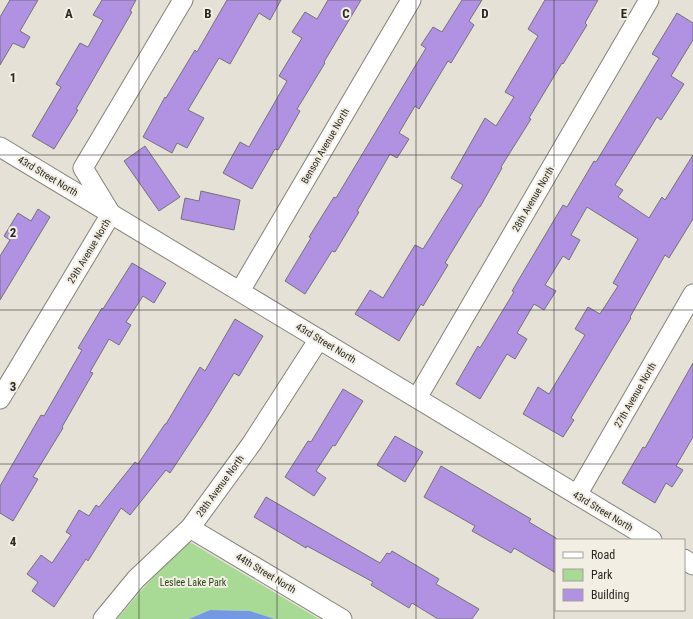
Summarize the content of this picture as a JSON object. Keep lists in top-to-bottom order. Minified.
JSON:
{"streets":{"street":["Benson Avenue North","43rd Street North","28th Avenue North","29th Avenue North","27th Avenue North","44th Street North"]},"crossings":[["Benson Avenue North","43rd Street North"],["43rd Street North","28th Avenue North"],["43rd Street North","29th Avenue North"],["43rd Street North","27th Avenue North"],["28th Avenue North","44th Street North"]],"parks":["Leslee Lake Park"],"legend":["Road","Park","Building"],"grid":{"columns":["A","B","C","D","E"],"rows":["1","2","3","4"]}}
